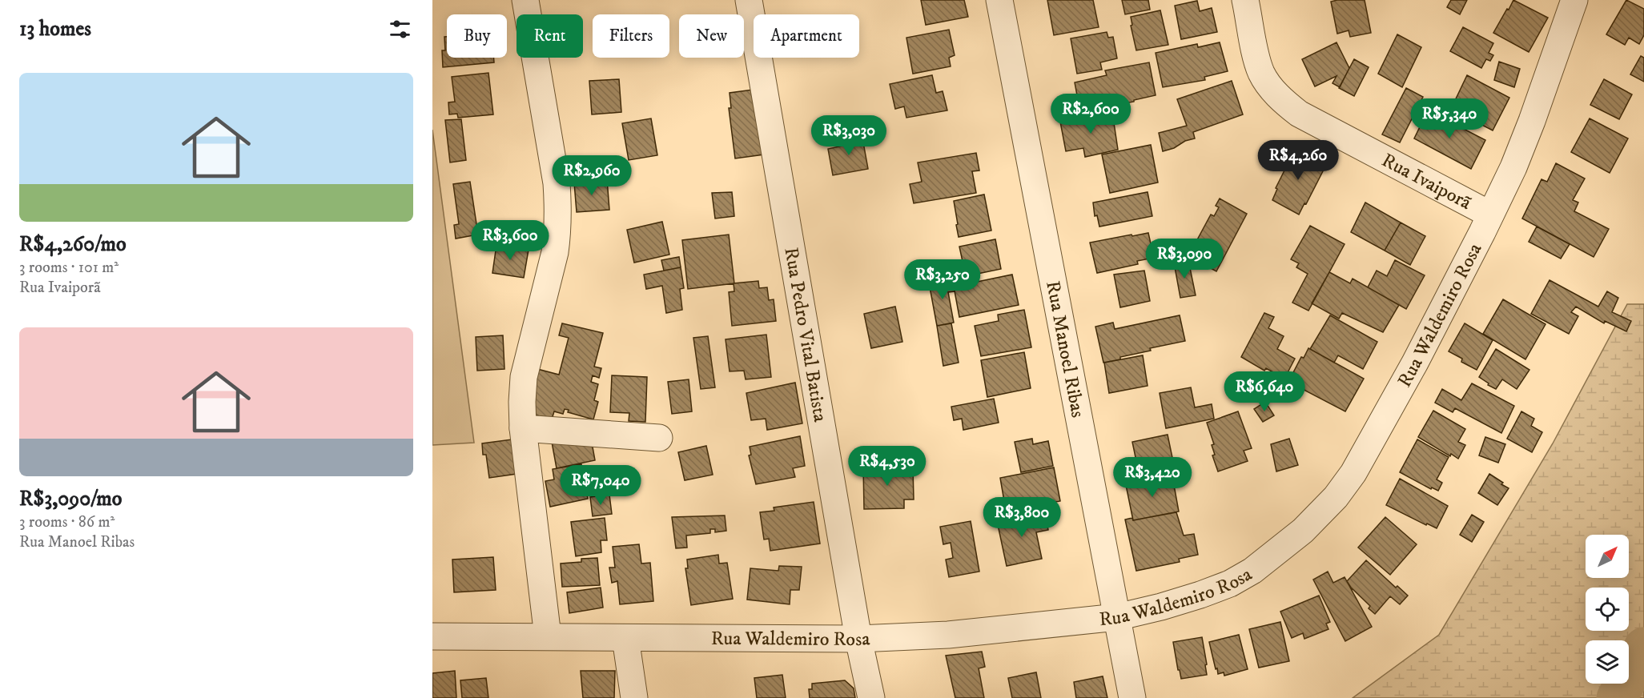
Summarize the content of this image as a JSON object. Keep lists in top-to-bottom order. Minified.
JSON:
{"streets":{"street":["Rua Ivaiporã","Rua Waldemiro Rosa","Rua Pedro Vital Batista","Rua Manoel Ribas"]},"crossings":[["Rua Ivaiporã","Rua Waldemiro Rosa"],["Rua Waldemiro Rosa","Rua Pedro Vital Batista"],["Rua Waldemiro Rosa","Rua Manoel Ribas"]],"north":"top right","page":{"heading":"13 homes","chip":["Buy","Rent","Filters","New","Apartment"],"list":[{"name":"R$4,260/mo","note":"3 rooms · 101 m² · Rua Ivaiporã"},{"name":"R$3,090/mo","note":"3 rooms · 86 m² · Rua Manoel Ribas"}],"price":["R$2,600","R$5,340","R$3,030","R$4,260","R$2,960","R$3,600","R$3,090","R$3,250","R$6,640","R$4,530","R$3,420","R$7,040","R$3,800"]}}
